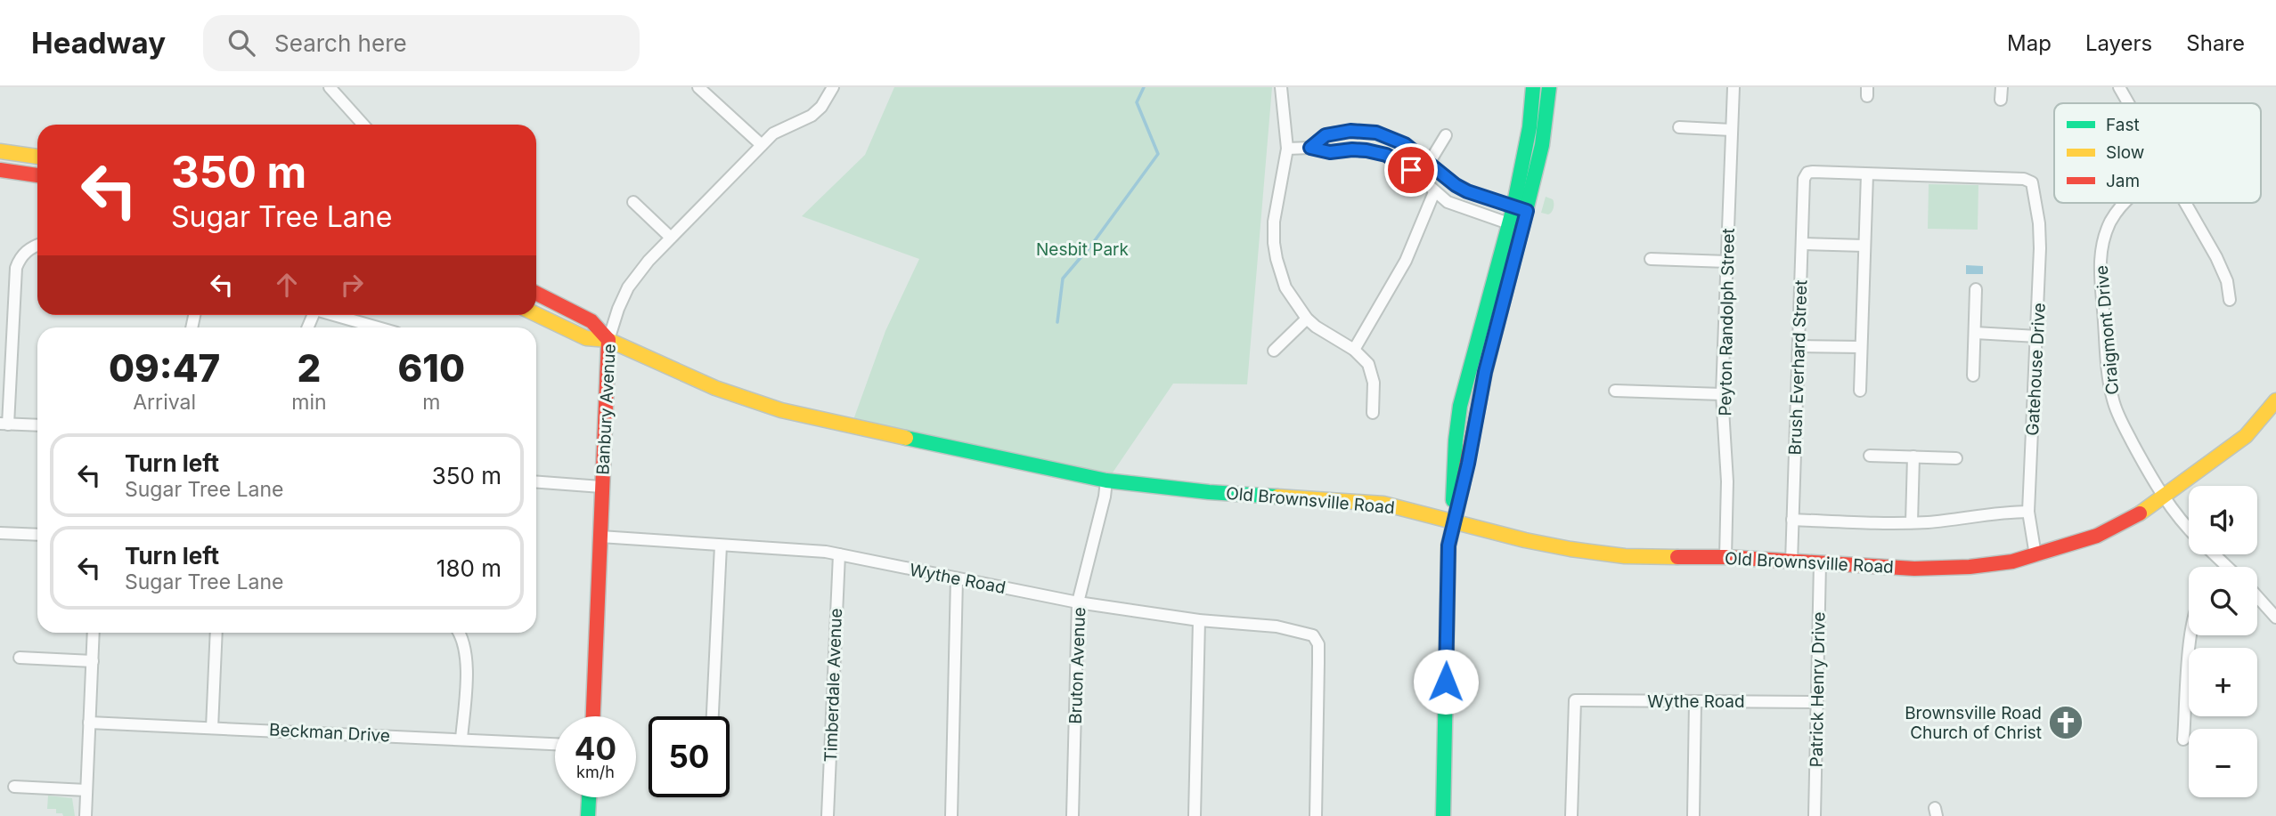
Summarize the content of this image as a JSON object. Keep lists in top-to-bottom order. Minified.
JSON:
{"streets":{"main road":["Banbury Avenue","Old Brownsville Road"],"street":["Peyton Randolph Street","Craigmont Drive","Brush Everhard Street","Gatehouse Drive","Wythe Road","Bruton Avenue","Timberdale Avenue","Patrick Henry Drive","Beckman Drive"]},"crossings":[["Peyton Randolph Street","Old Brownsville Road"],["Craigmont Drive","Old Brownsville Road"],["Brush Everhard Street","Gatehouse Drive"],["Brush Everhard Street","Old Brownsville Road"],["Gatehouse Drive","Old Brownsville Road"],["Banbury Avenue","Old Brownsville Road"],["Banbury Avenue","Wythe Road"],["Old Brownsville Road","Bruton Avenue"],["Old Brownsville Road","Patrick Henry Drive"],["Wythe Road","Bruton Avenue"],["Wythe Road","Timberdale Avenue"],["Wythe Road","Patrick Henry Drive"]],"parks":["Nesbit Park"],"places":{"church":["Brownsville Road Church of Christ"]},"legend":["Fast","Slow","Jam"],"page":{"header":"Headway","search":"Search here","nav":["Map","Layers","Share"],"turn":["350 m","Sugar Tree Lane"],"eta":["09:47","Arrival","2","min","610","m"],"list":[{"name":"Turn left","note":"Sugar Tree Lane","value":"350 m"},{"name":"Turn left","note":"Sugar Tree Lane","value":"180 m"}],"map_buttons":["+","−"],"speed":"40 km/h","limit":"50"}}
